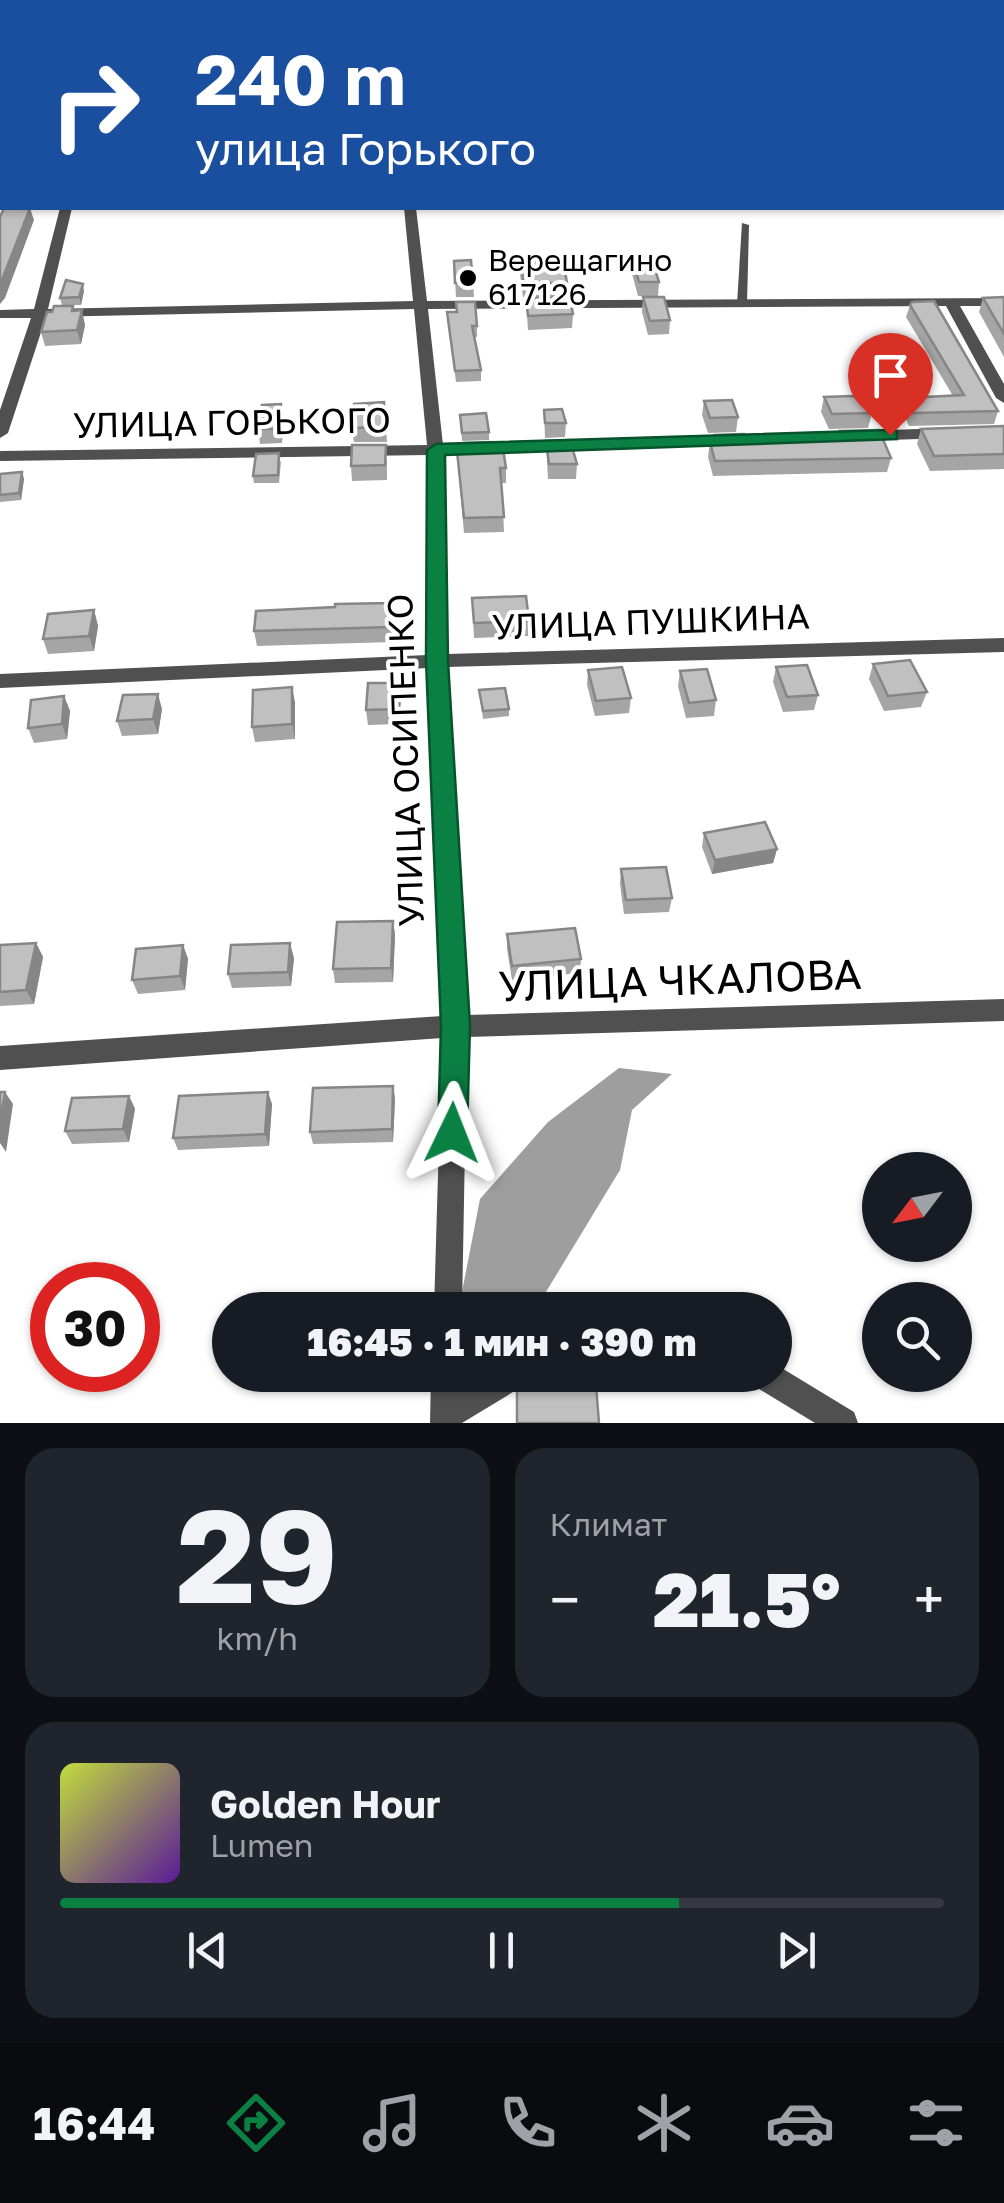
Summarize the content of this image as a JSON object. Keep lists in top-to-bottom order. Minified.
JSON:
{"streets":{"street":["УЛИЦА ГОРЬКОГО","УЛИЦА ПУШКИНА","УЛИЦА ОСИПЕНКО","УЛИЦА ЧКАЛОВА"]},"crossings":[["УЛИЦА ГОРЬКОГО","УЛИЦА ОСИПЕНКО"],["УЛИЦА ПУШКИНА","УЛИЦА ОСИПЕНКО"],["УЛИЦА ОСИПЕНКО","УЛИЦА ЧКАЛОВА"]],"places":["Верещагино 617126"],"north":"bottom left","page":{"turn":["240 m","улица Горького"],"limit":"30","trip":"16:45 · 1 мин · 390 m","tile":[["29","km/h"],"Климат"],"heat":["−","21.5°","+"],"song":["Golden Hour","Lumen"],"tabs":"16:44"}}
